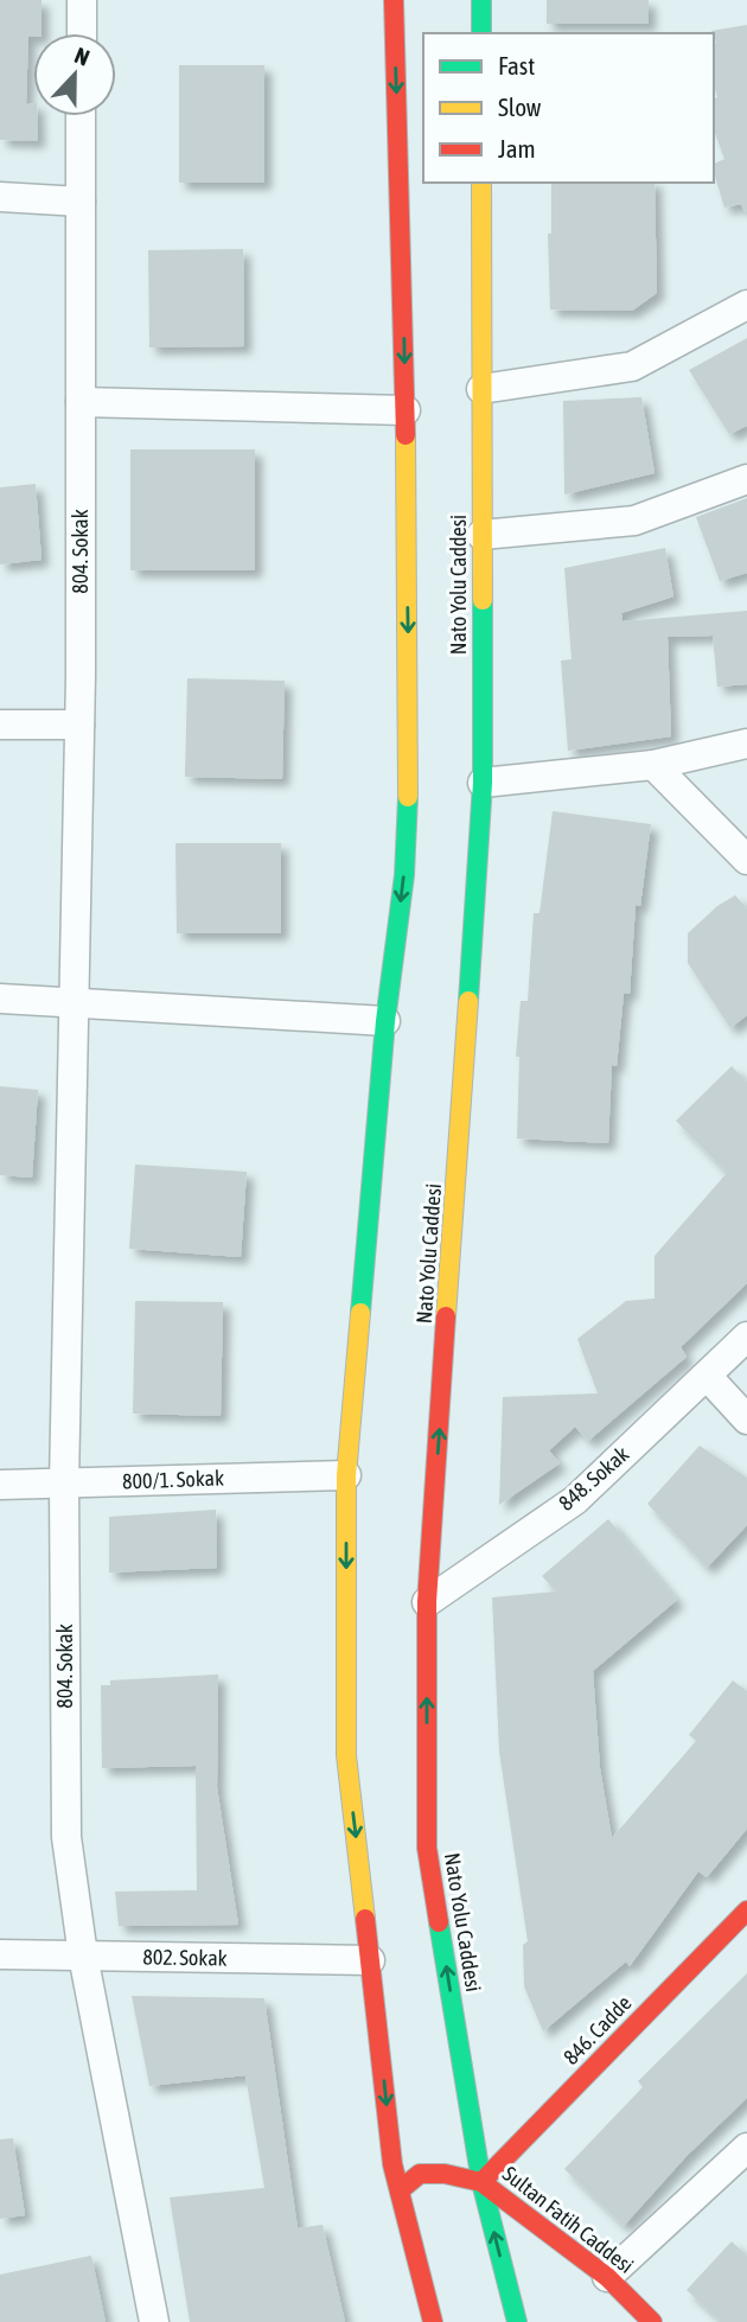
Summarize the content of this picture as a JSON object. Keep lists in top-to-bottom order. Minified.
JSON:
{"streets":{"main road":["Nato Yolu Caddesi","846. Cadde","Sultan Fatih Caddesi"],"street":["804. Sokak","848. Sokak","800/1. Sokak","802. Sokak"]},"crossings":[["804. Sokak","800/1. Sokak"],["804. Sokak","802. Sokak"],["Nato Yolu Caddesi","848. Sokak"],["Nato Yolu Caddesi","846. Cadde"],["Nato Yolu Caddesi","Sultan Fatih Caddesi"],["846. Cadde","Sultan Fatih Caddesi"]],"legend":["Fast","Slow","Jam"],"north":"top"}
